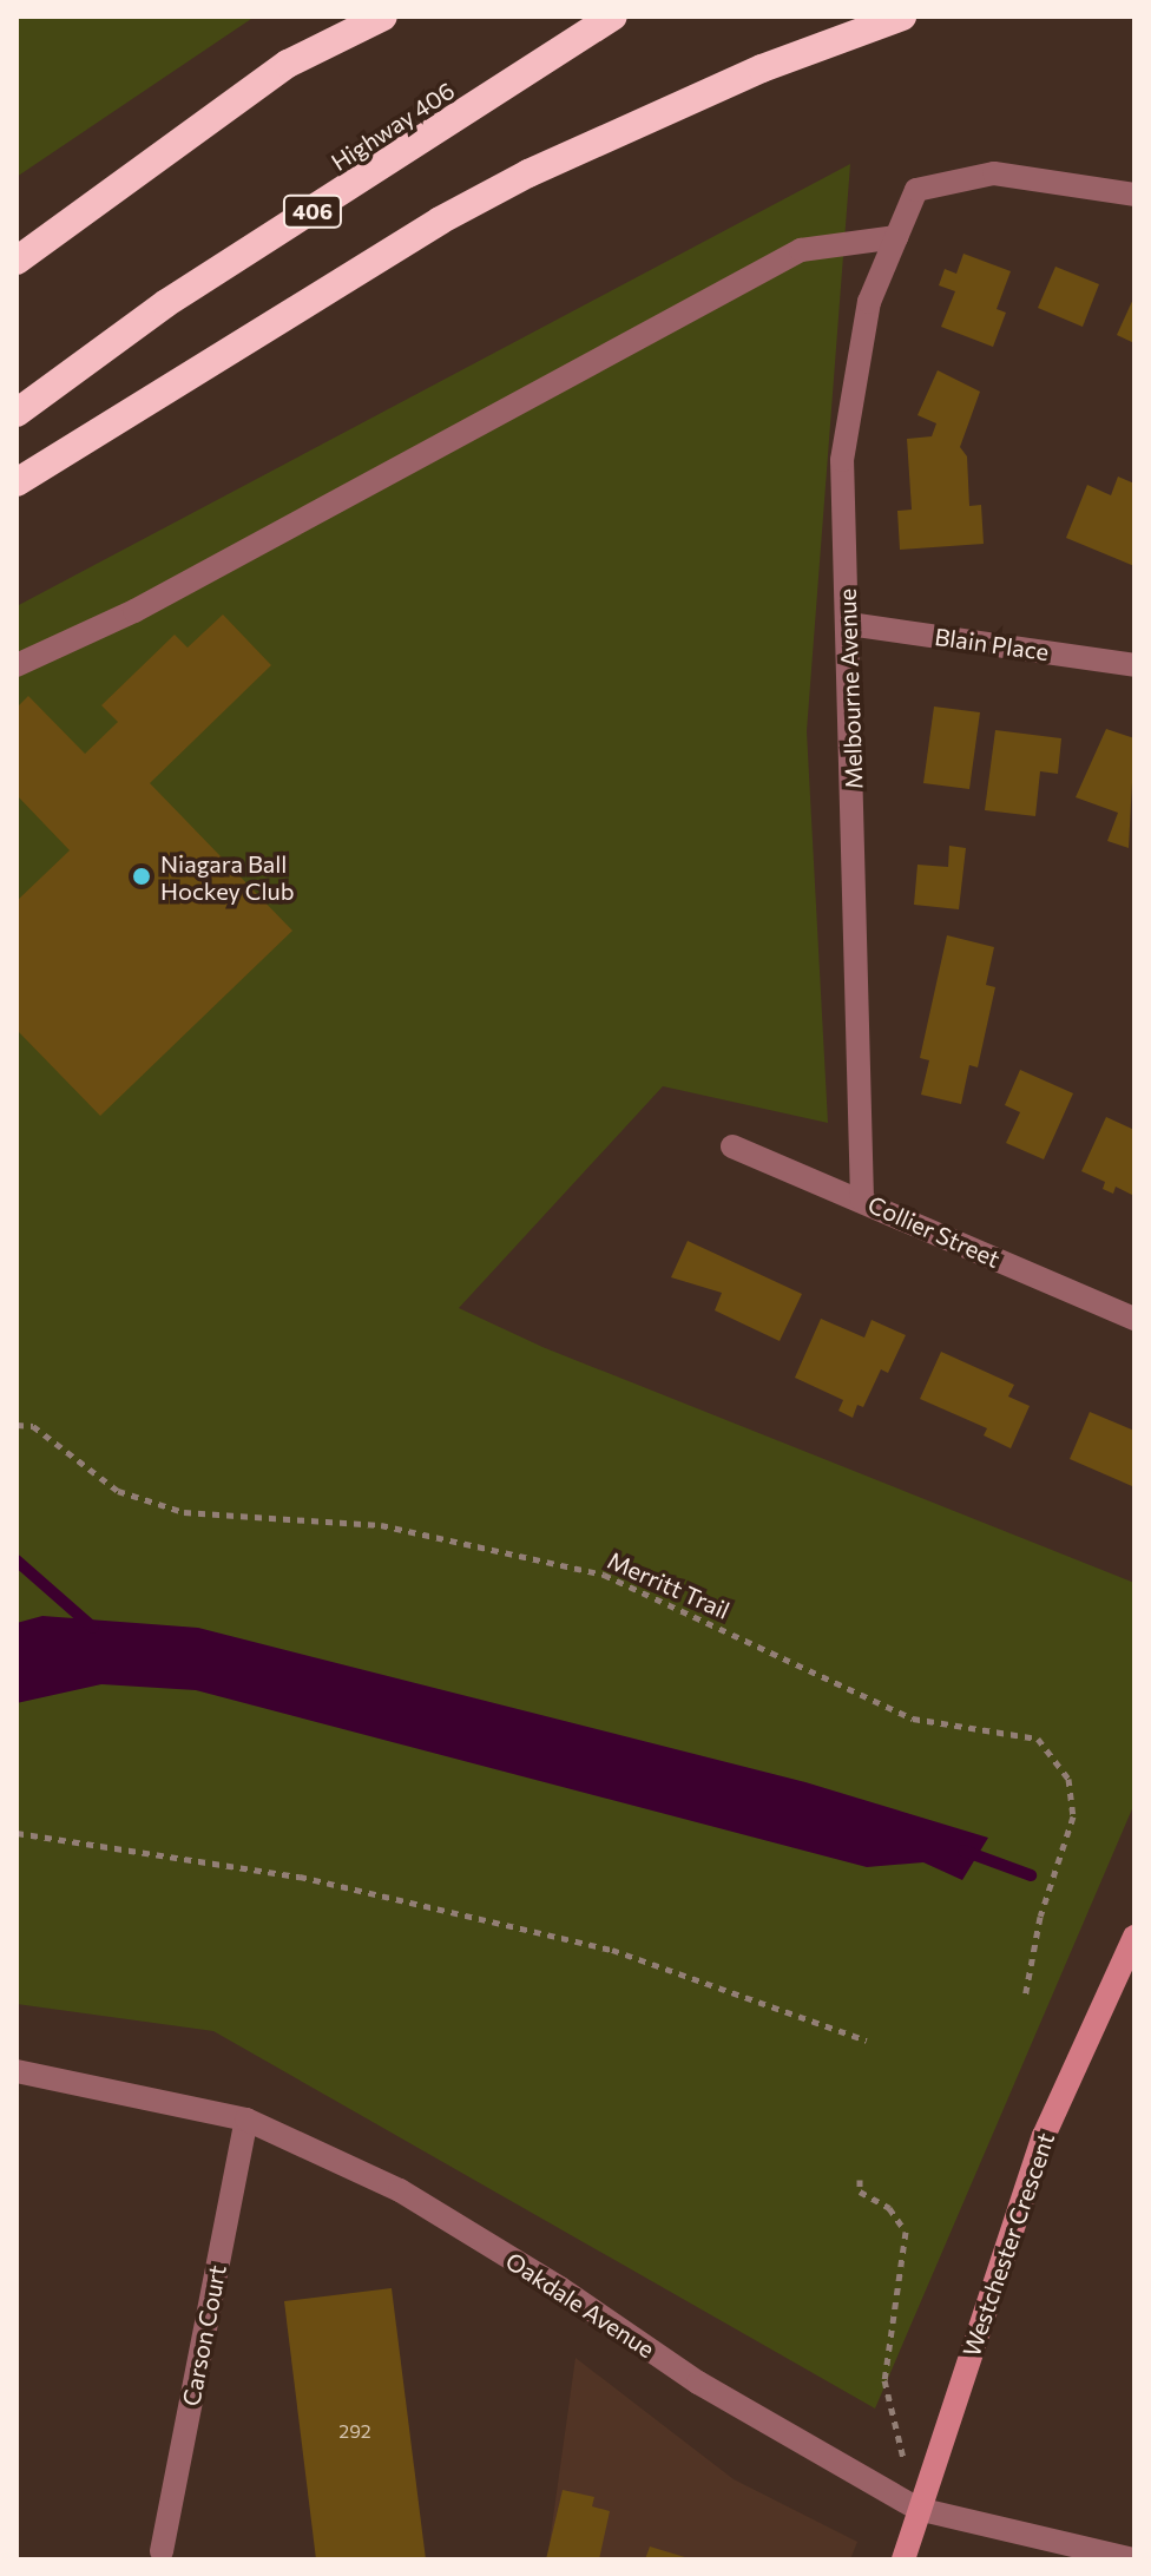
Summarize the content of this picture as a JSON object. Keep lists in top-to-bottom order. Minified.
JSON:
{"streets":{"highway":["Highway 406","406"],"main road":["Westchester Crescent"],"street":["Blain Place","Melbourne Avenue","Collier Street","Oakdale Avenue","Carson Court"],"path":["Merritt Trail"]},"crossings":[["Blain Place","Melbourne Avenue"],["Melbourne Avenue","Collier Street"],["Westchester Crescent","Oakdale Avenue"],["Oakdale Avenue","Carson Court"]],"places":["Niagara Ball Hockey Club"],"house_numbers":["292"]}
